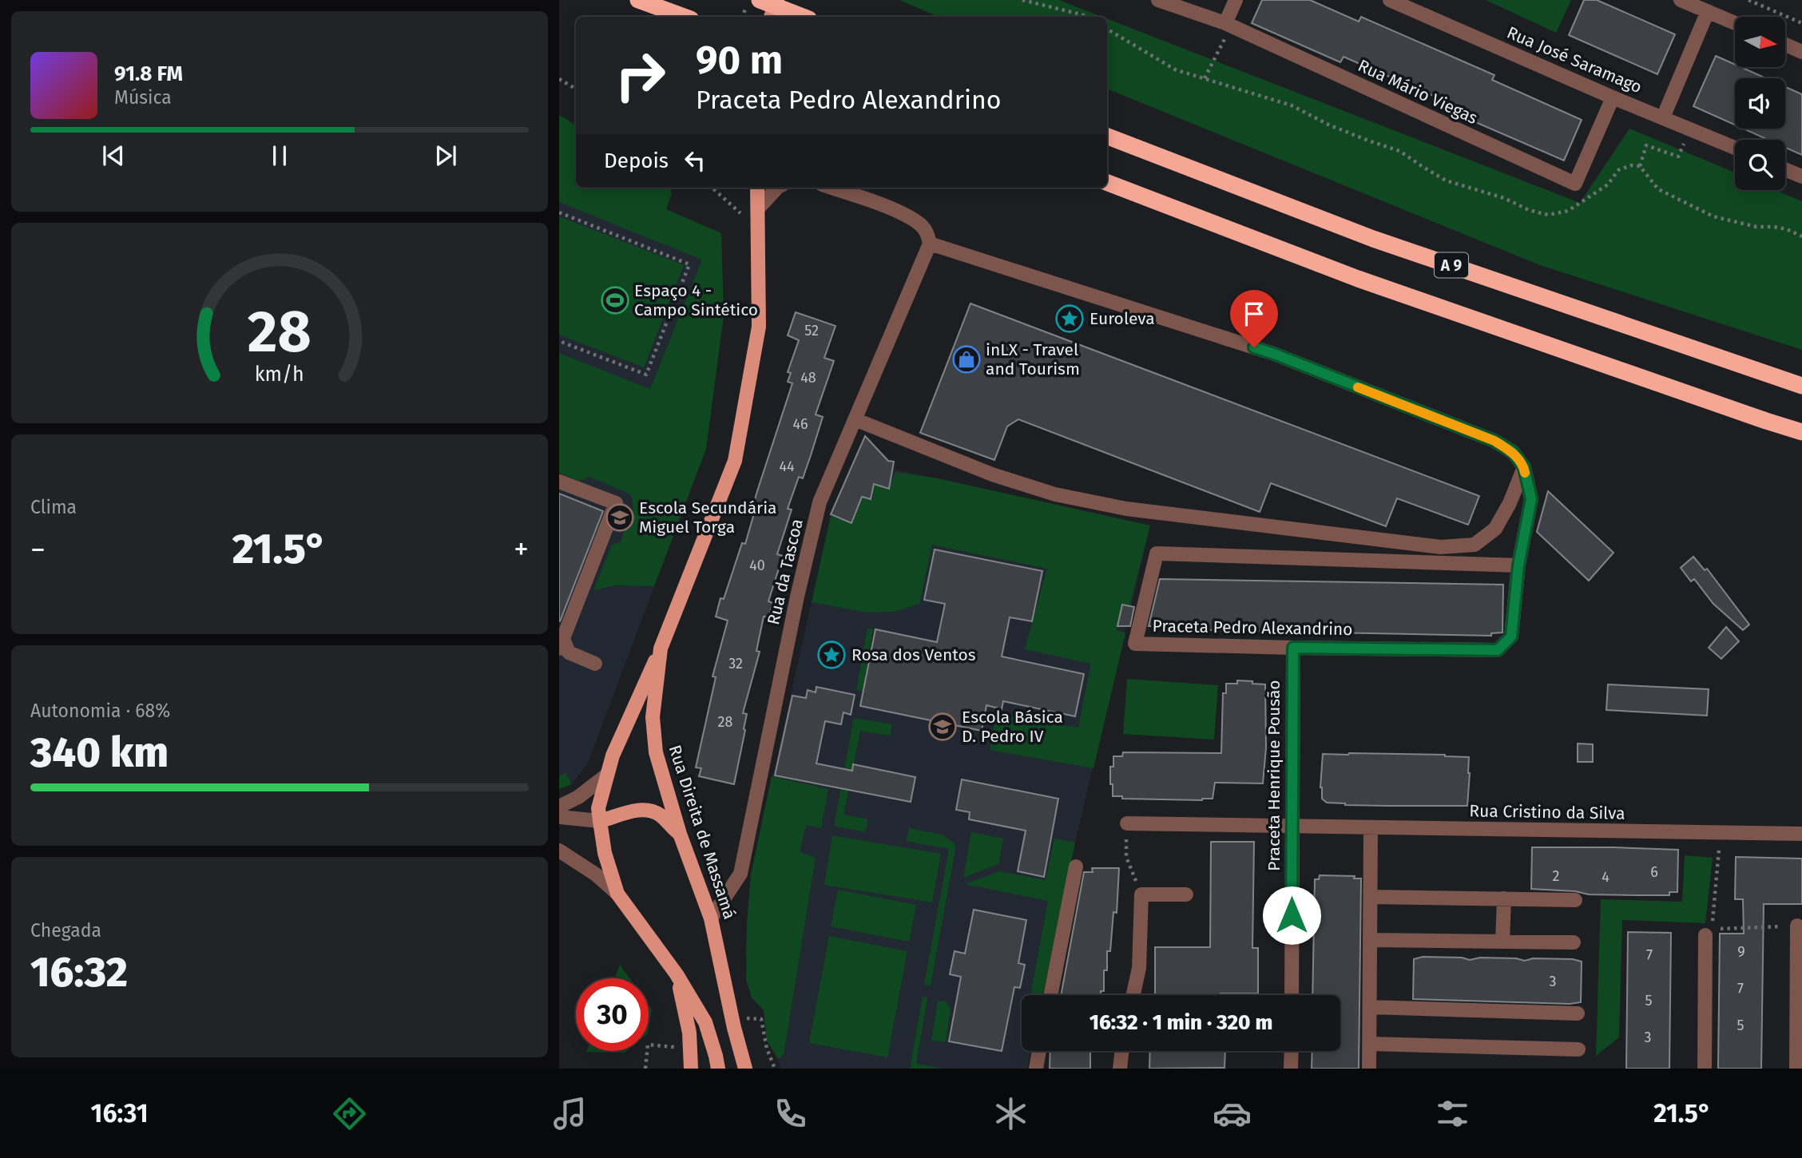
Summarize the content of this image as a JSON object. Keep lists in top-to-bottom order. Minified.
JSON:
{"streets":{"highway":["A 9"],"main road":["Rua Direita de Massamá"],"street":["Rua José Saramago","Rua Mário Viegas","Rua da Tascoa","Praceta Pedro Alexandrino","Praceta Henrique Pousão","Rua Cristino da Silva"]},"crossings":[["Rua José Saramago","Rua Mário Viegas"],["Rua da Tascoa","Rua Direita de Massamá"],["Praceta Pedro Alexandrino","Praceta Henrique Pousão"],["Praceta Henrique Pousão","Rua Cristino da Silva"]],"places":{"sports":["Espaço 4 - Campo Sintético"],"place":["Euroleva","Rosa dos Ventos"],"shop":["inLX - Travel and Tourism"],"school or university":["Escola Secundária Miguel Torga","Escola Básica D. Pedro IV"]},"house_numbers":["52","48","46","44","40","32","28","6","2","4","9","7","3","7","5","5","3"],"north":"right","page":{"turn":["90 m","Praceta Pedro Alexandrino"],"song":["91.8 FM","Música"],"then":"Depois","tile":["Clima",["Autonomia · 68%","340 km"],["Chegada","16:32"]],"heat":["−","21.5°","+"],"limit":"30","trip":"16:32 · 1 min · 320 m","tabs":["16:31","21.5°"],"gauge":["28","km/h"]}}
